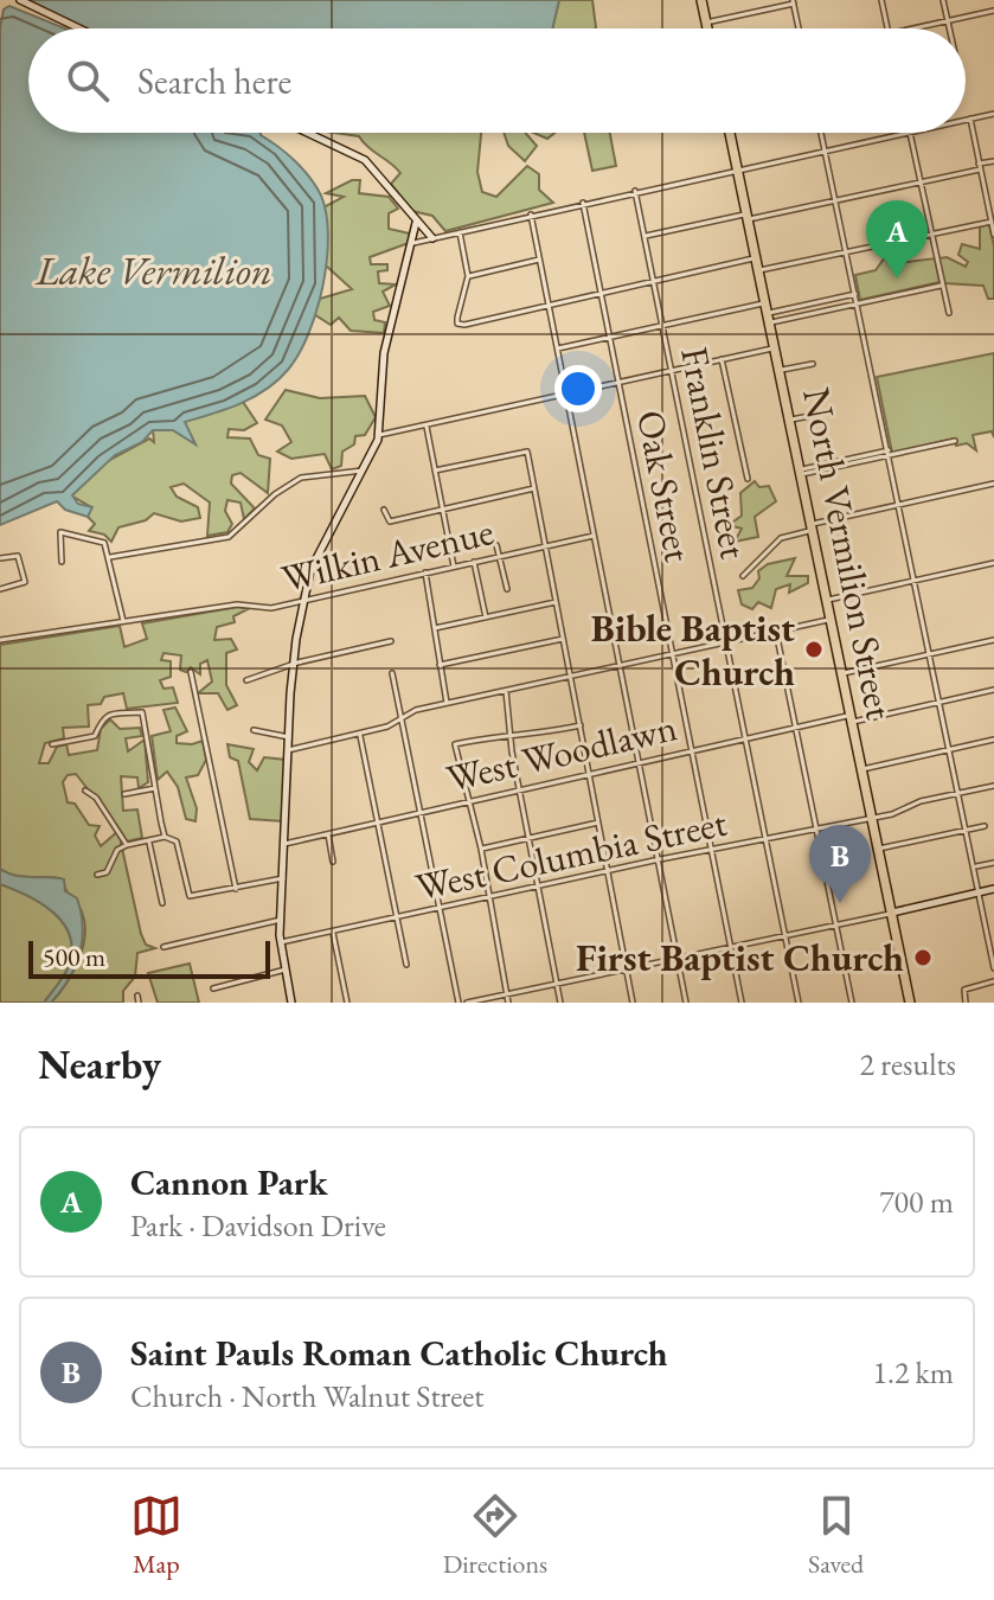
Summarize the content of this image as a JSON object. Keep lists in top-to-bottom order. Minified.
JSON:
{"streets":{"main road":["North Vermilion Street"],"street":["Franklin Street","Oak Street","Wilkin Avenue","West Woodlawn","West Columbia Street"]},"crossings":[["Franklin Street","West Woodlawn"],["Franklin Street","West Columbia Street"],["Oak Street","West Woodlawn"],["Oak Street","West Columbia Street"],["North Vermilion Street","West Woodlawn"],["North Vermilion Street","West Columbia Street"]],"water":["Lake Vermilion"],"places":["Bible Baptist Church","First Baptist Church"],"scale_bar":"500 m","page":{"search":"Search here","pins":["A","B"],"scale":"500 m","heading":["Nearby","2 results"],"list":[{"mark":"A","name":"Cannon Park","note":"Park · Davidson Drive","value":"700 m"},{"mark":"B","name":"Saint Pauls Roman Catholic Church","note":"Church · North Walnut Street","value":"1.2 km"}],"nav":["Map","Directions","Saved"]}}
